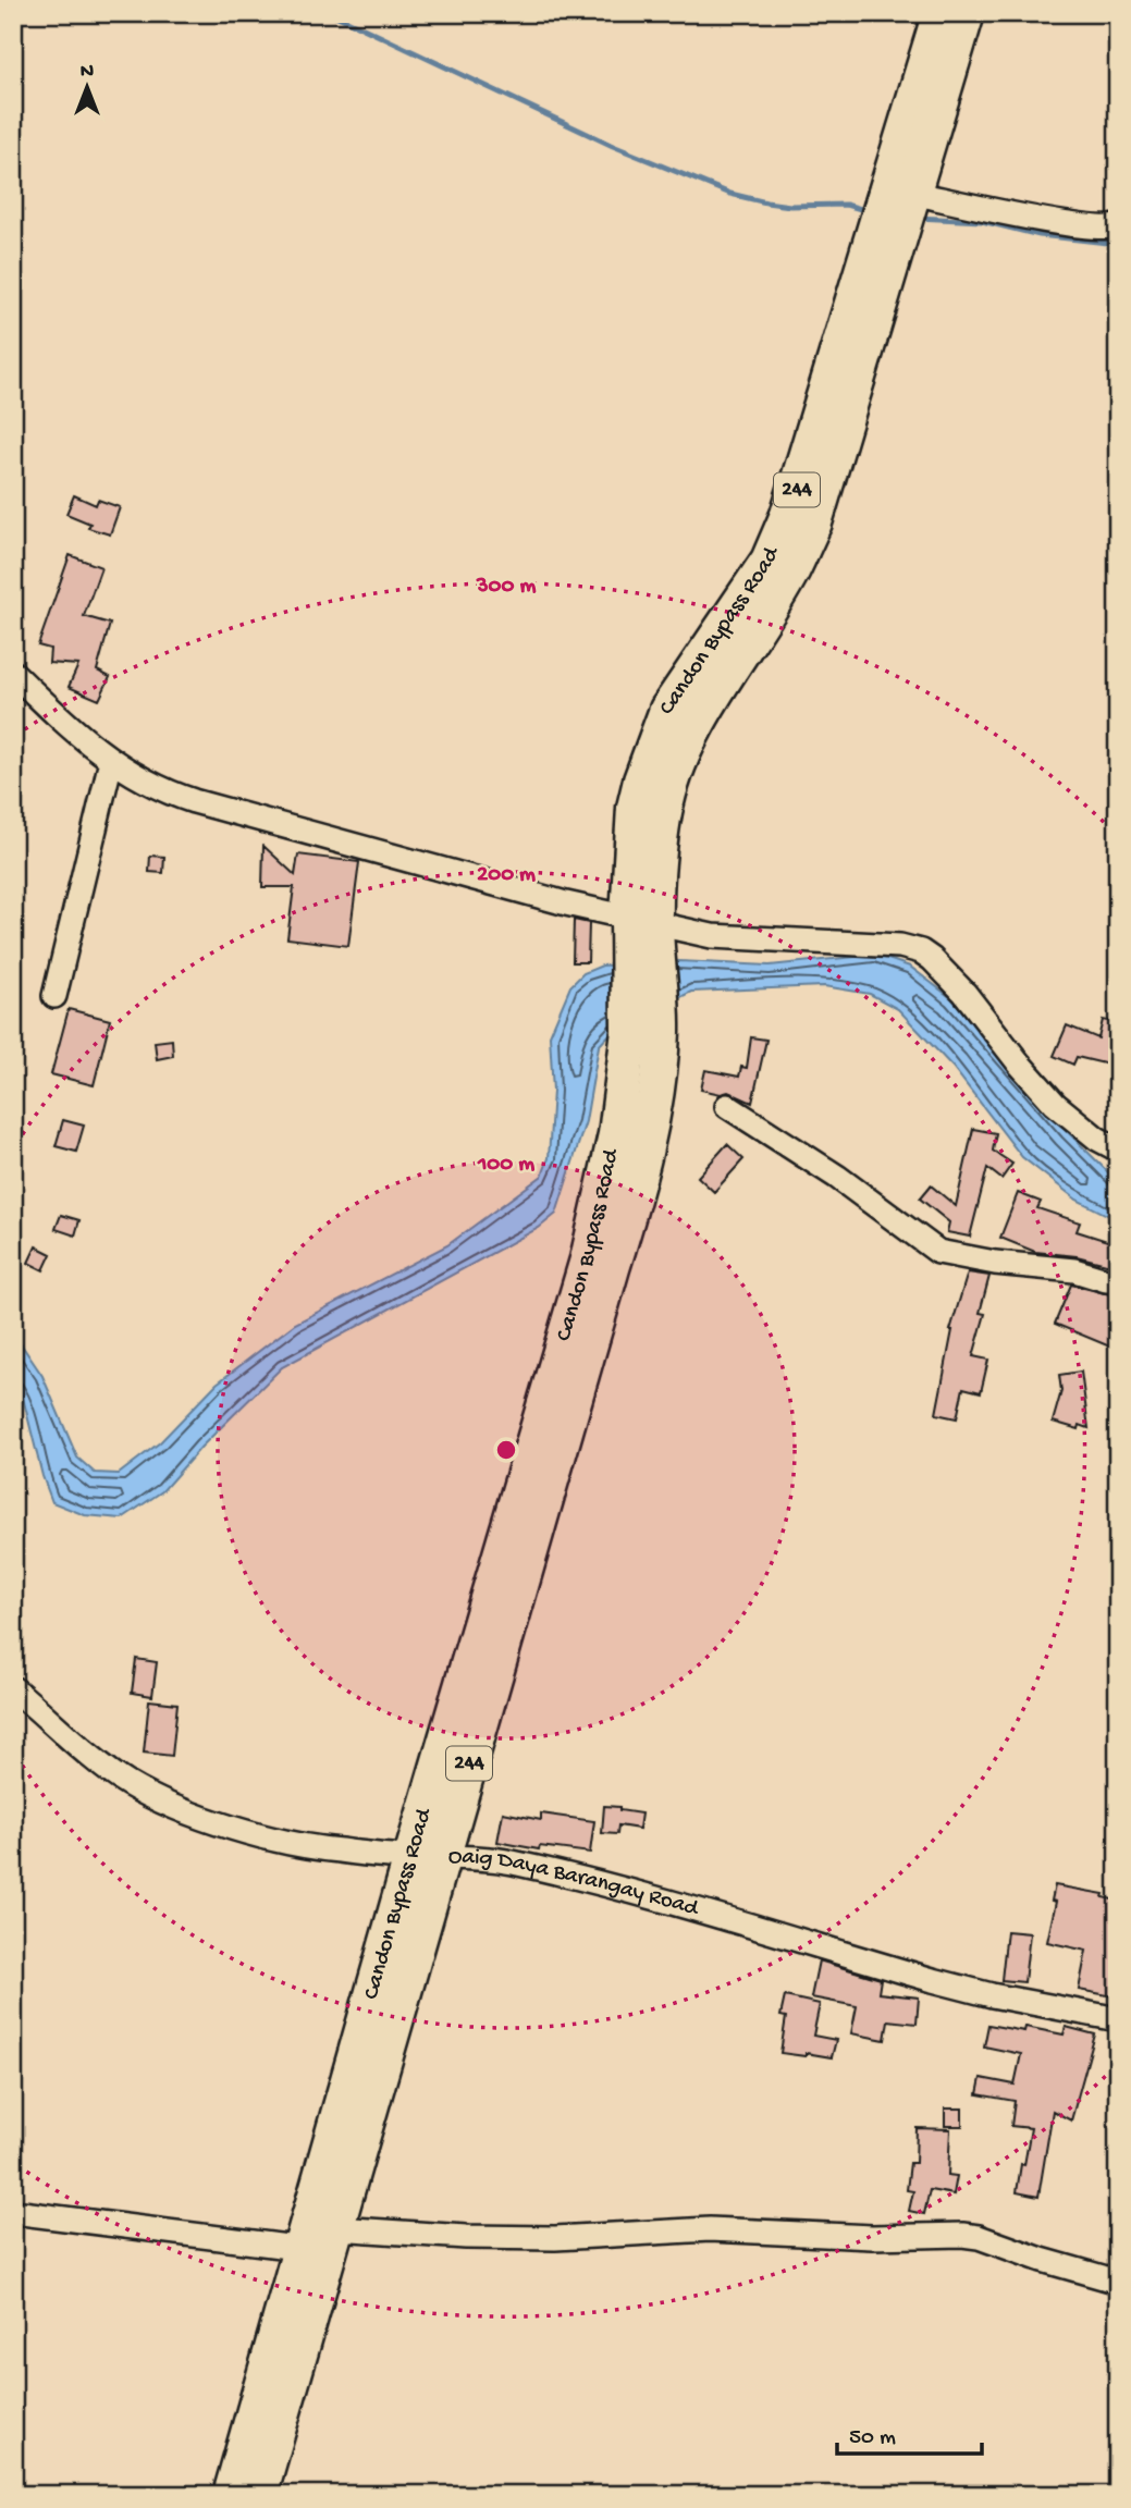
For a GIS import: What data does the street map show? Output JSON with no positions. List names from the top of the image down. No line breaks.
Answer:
{"streets":{"highway":["244","Candon Bypass Road"],"street":["Oaig Daya Barangay Road"]},"crossings":[["Candon Bypass Road","Oaig Daya Barangay Road"]],"scale_bar":"50 m","north":"top","rings":["300 m","200 m","100 m"]}
